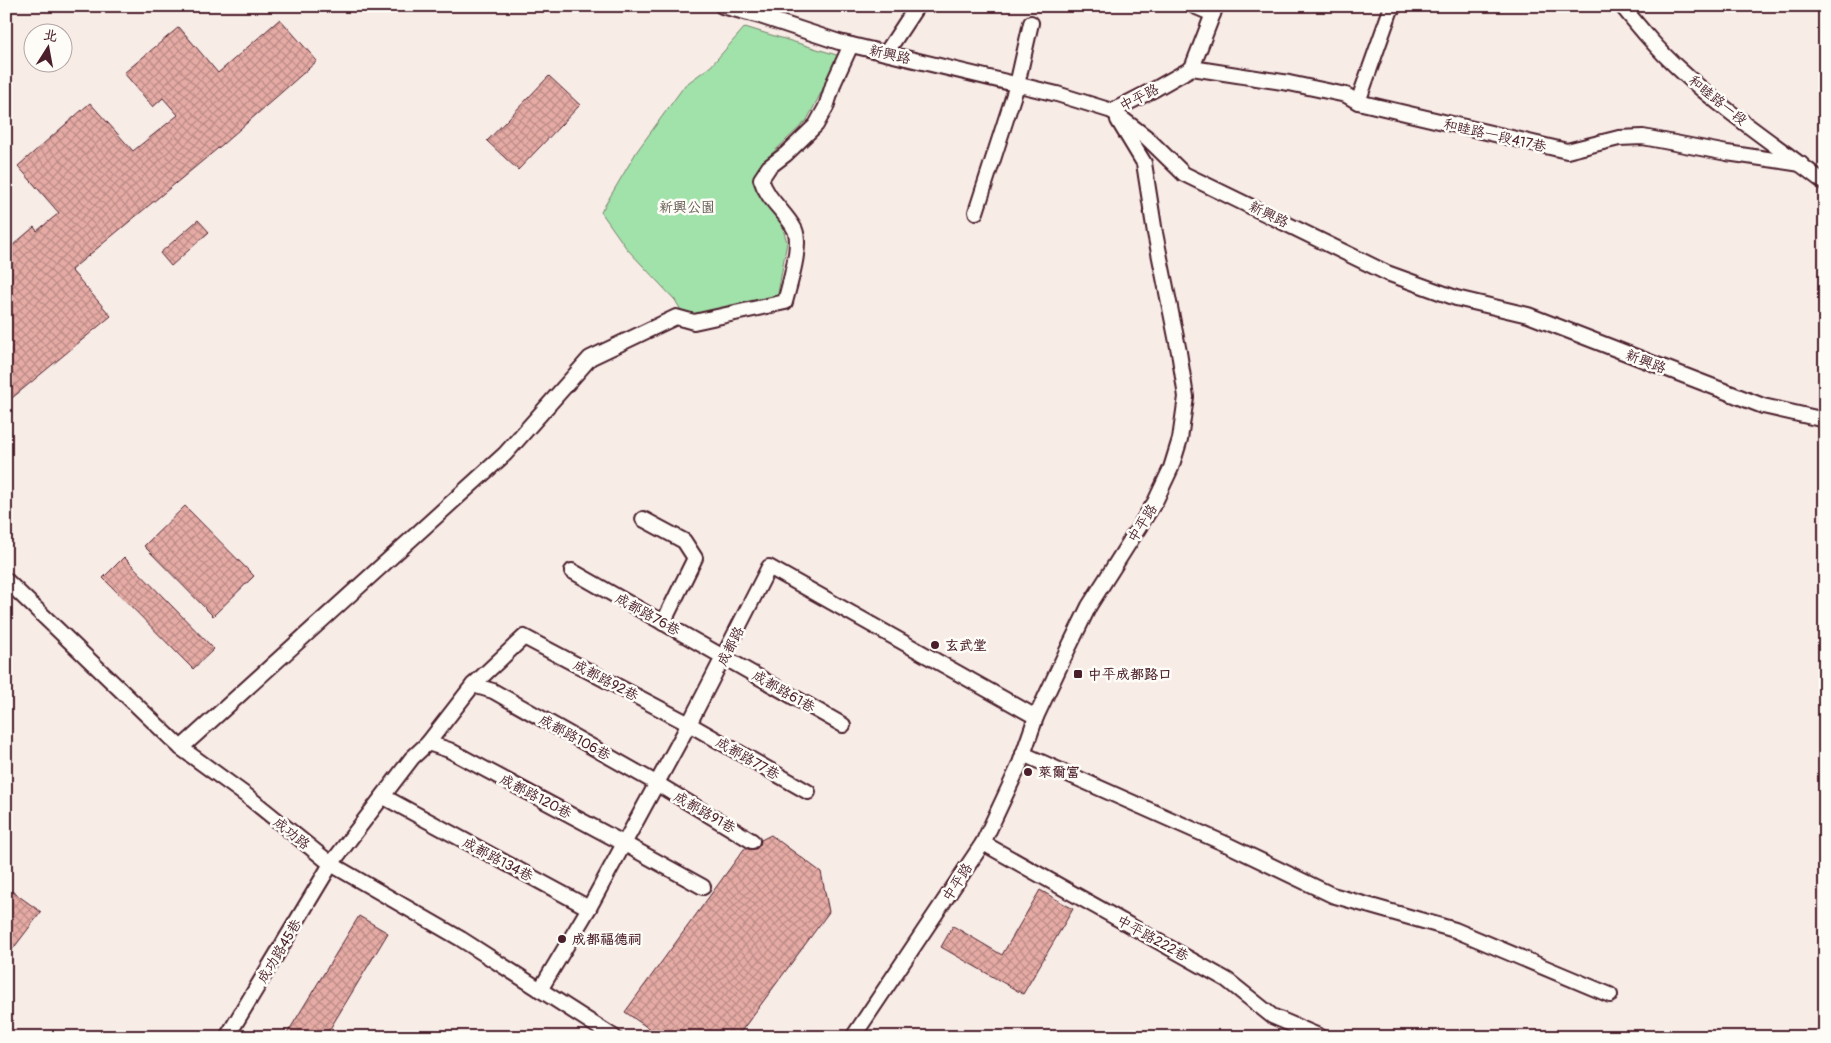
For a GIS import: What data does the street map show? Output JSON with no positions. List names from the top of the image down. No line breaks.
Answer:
{"streets":{"street":["新興路","中平路","和睦路一段","和睦路一段417巷","成都路76巷","成都路","成都路92巷","成都路61巷","成都路106巷","成都路77巷","成都路120巷","成都路91巷","成功路","成都路134巷","中平路222巷","成功路45巷"]},"crossings":[["新興路","中平路"],["中平路","和睦路一段417巷"],["中平路","成都路"],["中平路","中平路222巷"],["和睦路一段","和睦路一段417巷"],["成都路76巷","成都路"],["成都路76巷","成都路61巷"],["成都路","成都路92巷"],["成都路","成都路61巷"],["成都路","成都路106巷"],["成都路","成都路77巷"],["成都路","成都路120巷"],["成都路","成都路91巷"],["成都路","成功路"],["成都路","成都路134巷"],["成都路92巷","成都路77巷"],["成都路92巷","成功路45巷"],["成都路106巷","成都路91巷"],["成都路106巷","成功路45巷"],["成都路120巷","成功路45巷"],["成功路","成功路45巷"],["成都路134巷","成功路45巷"]],"parks":["新興公園"],"places":{"other":["玄武堂","萊爾富","成都福德祠"],"transit":["中平成都路口"]},"north":"top"}
